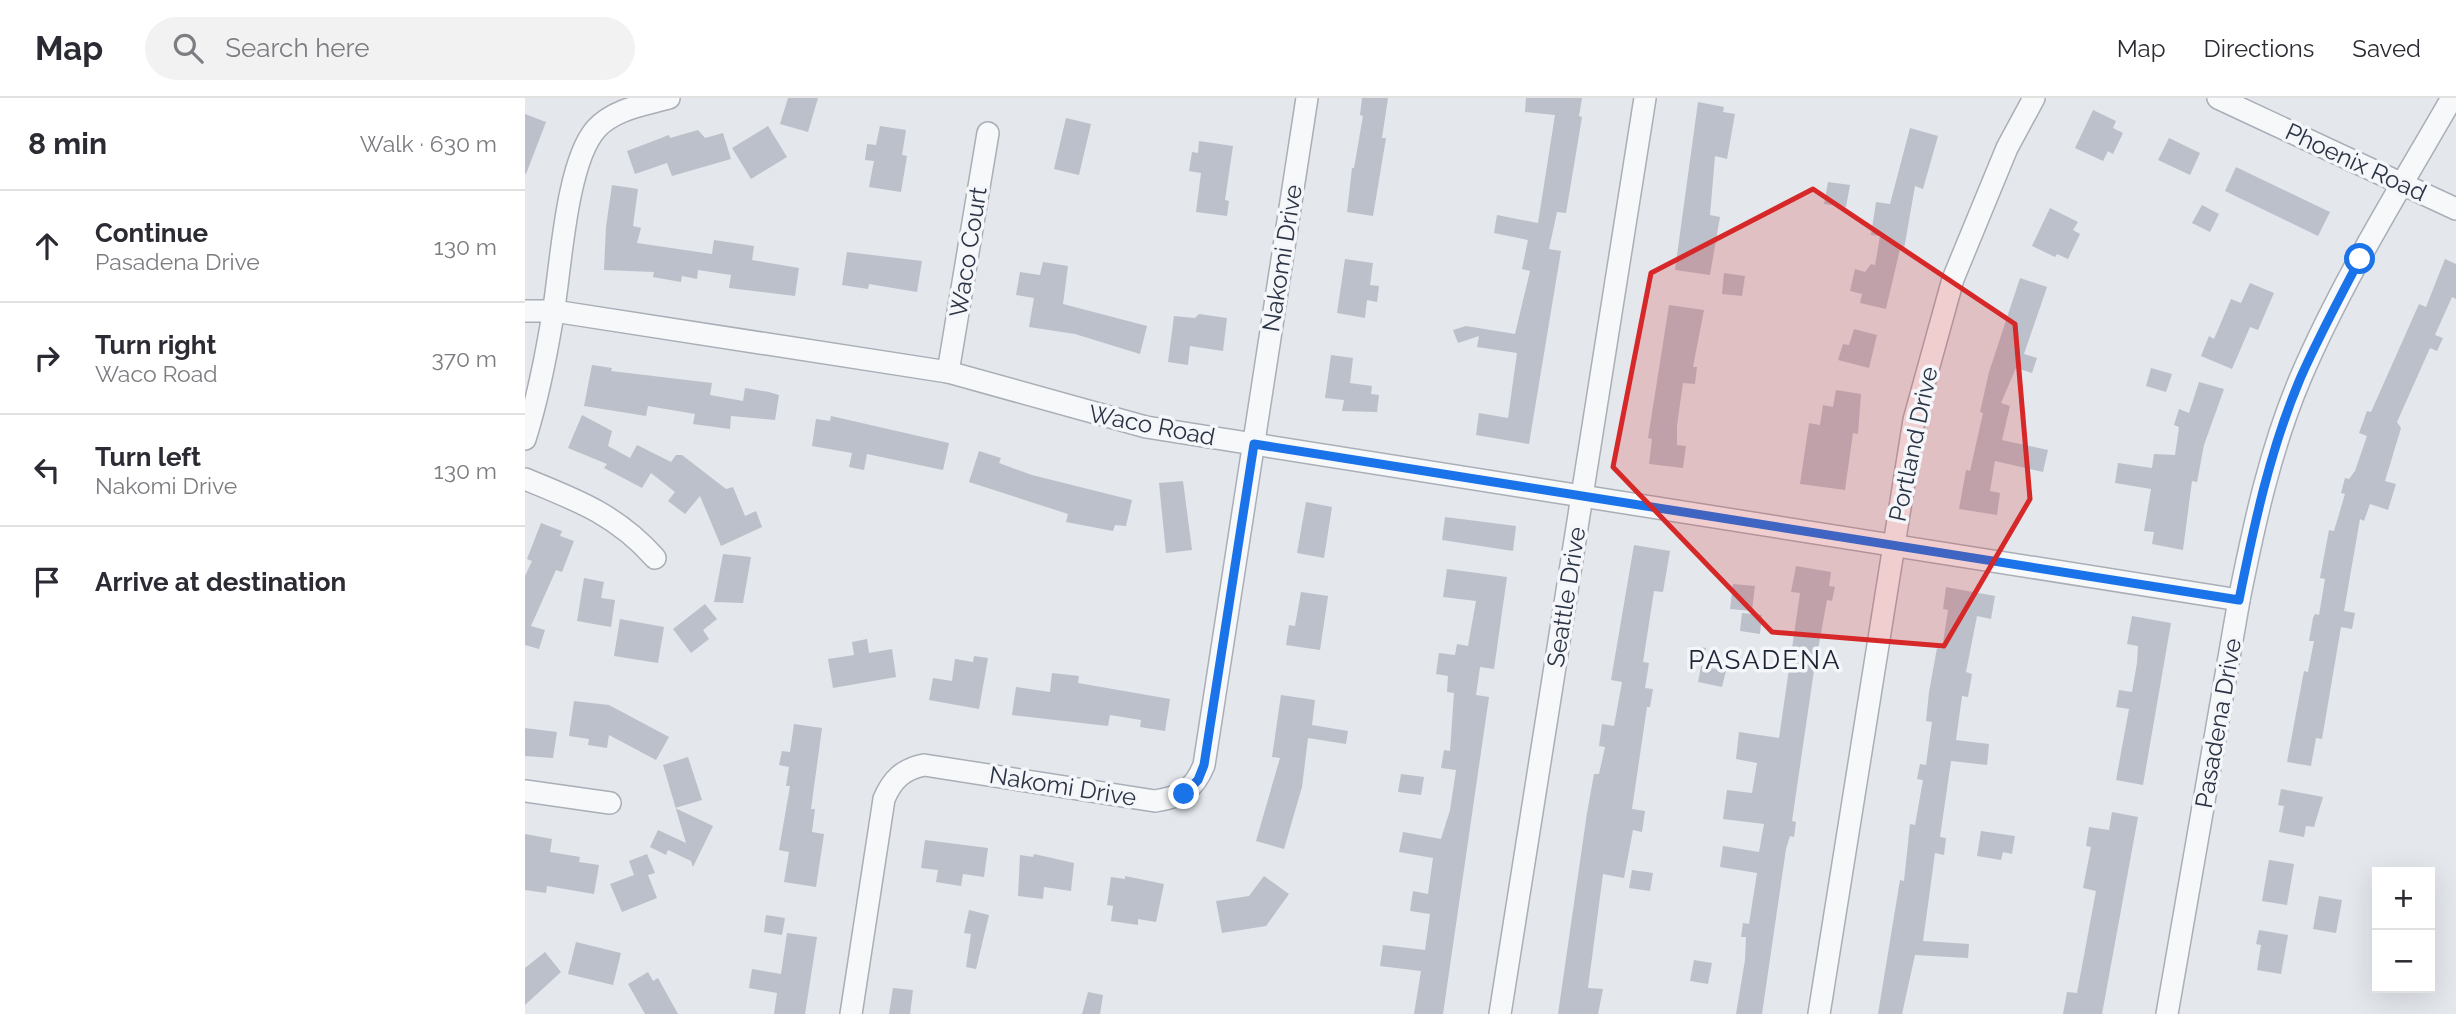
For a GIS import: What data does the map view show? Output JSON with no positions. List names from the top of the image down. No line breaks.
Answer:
{"streets":{"street":["Phoenix Road","Waco Court","Nakomi Drive","Waco Road","Portland Drive","Seattle Drive","Pasadena Drive"]},"crossings":[["Phoenix Road","Pasadena Drive"],["Waco Court","Waco Road"],["Nakomi Drive","Waco Road"],["Waco Road","Portland Drive"],["Waco Road","Seattle Drive"],["Waco Road","Pasadena Drive"]],"districts":["PASADENA"],"page":{"header":"Map","search":"Search here","nav":["Map","Directions","Saved"],"heading":["8 min","Walk · 630 m"],"list":[["Continue","Pasadena Drive","130 m"],["Turn right","Waco Road","370 m"],["Turn left","Nakomi Drive","130 m"],"Arrive at destination"],"map_buttons":["+","−"]}}
